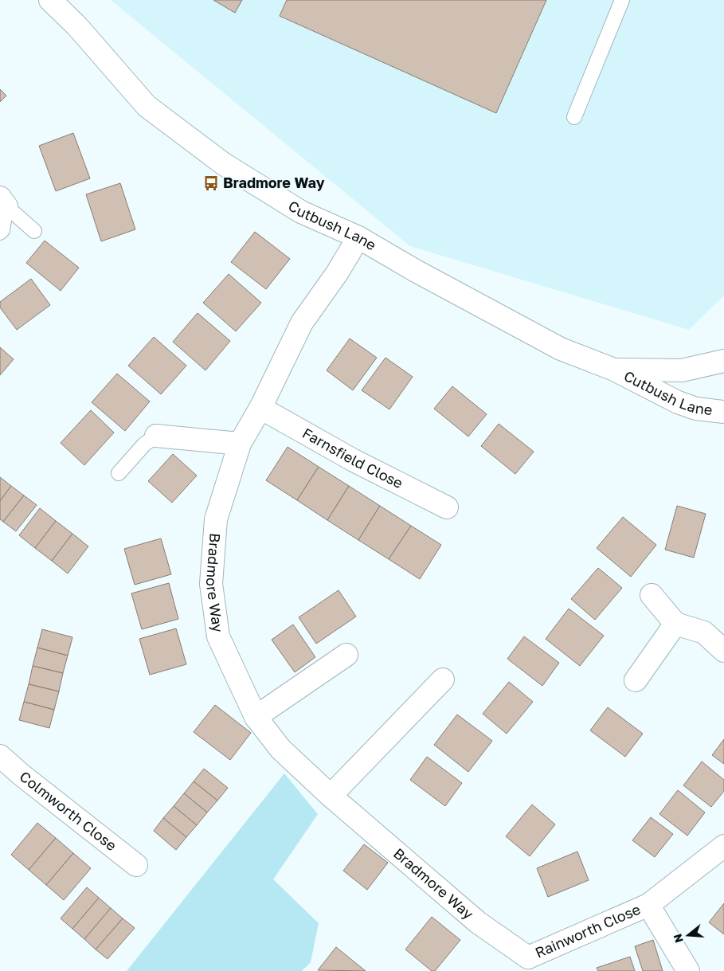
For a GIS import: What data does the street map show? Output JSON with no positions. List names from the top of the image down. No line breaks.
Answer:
{"streets":{"street":["Cutbush Lane","Farnsfield Close","Bradmore Way","Colmworth Close","Rainworth Close"]},"crossings":[["Cutbush Lane","Bradmore Way"],["Farnsfield Close","Bradmore Way"],["Bradmore Way","Rainworth Close"]],"places":{"bus stop":["Bradmore Way"]},"north":"left"}
